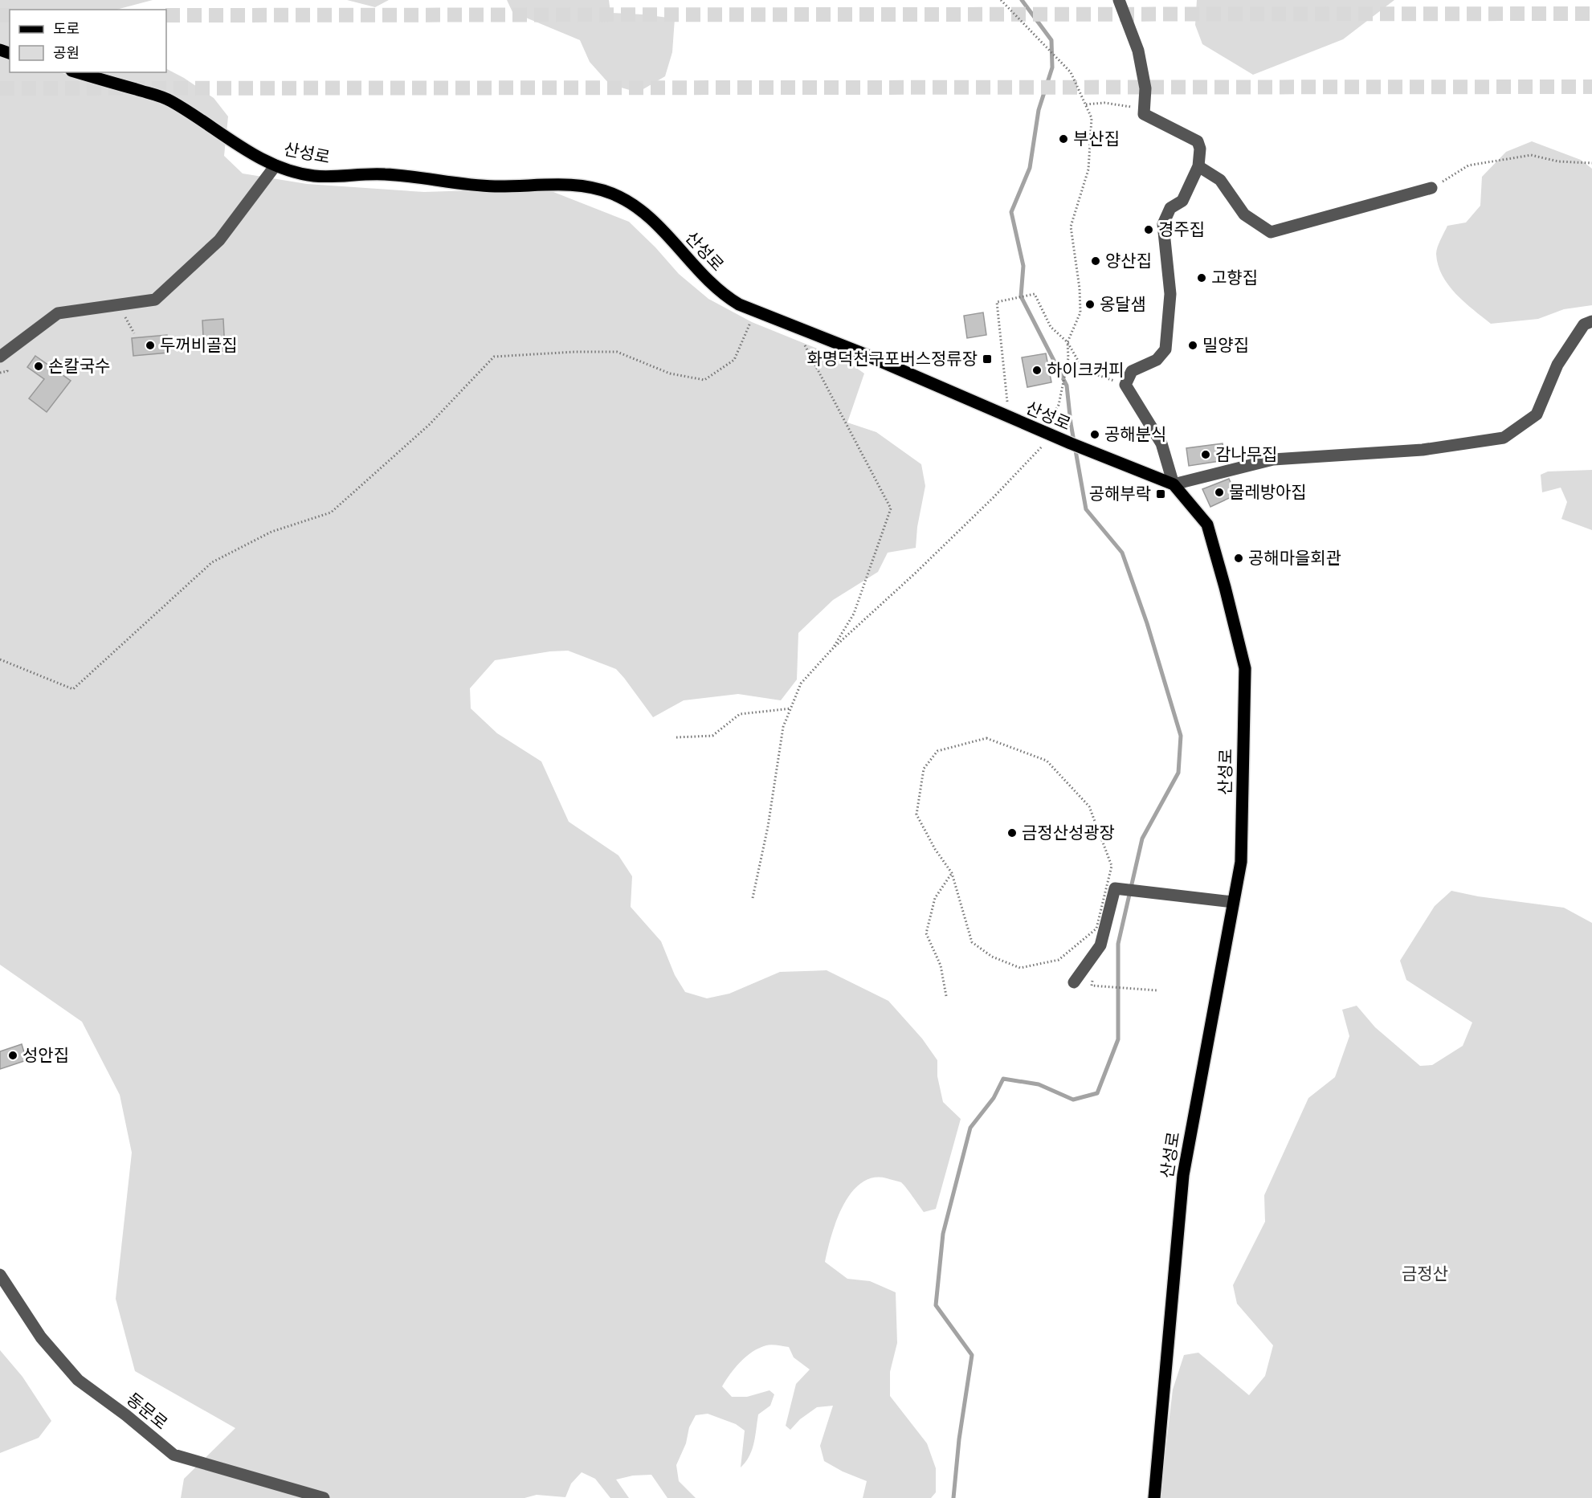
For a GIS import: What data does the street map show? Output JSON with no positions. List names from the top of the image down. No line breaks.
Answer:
{"streets":{"main road":["산성로"],"street":["동문로"]},"parks":["금정산"],"places":{"other":["부산집","경주집","양산집","고향집","옹달샘","두꺼비골집","밀양집","손칼국수","하이크커피","공해분식","감나무집","물레방아집","공해마을회관","금정산성광장","성안집"],"transit":["화명덕천구포버스정류장","공해부락"]},"legend":["도로","공원"]}
